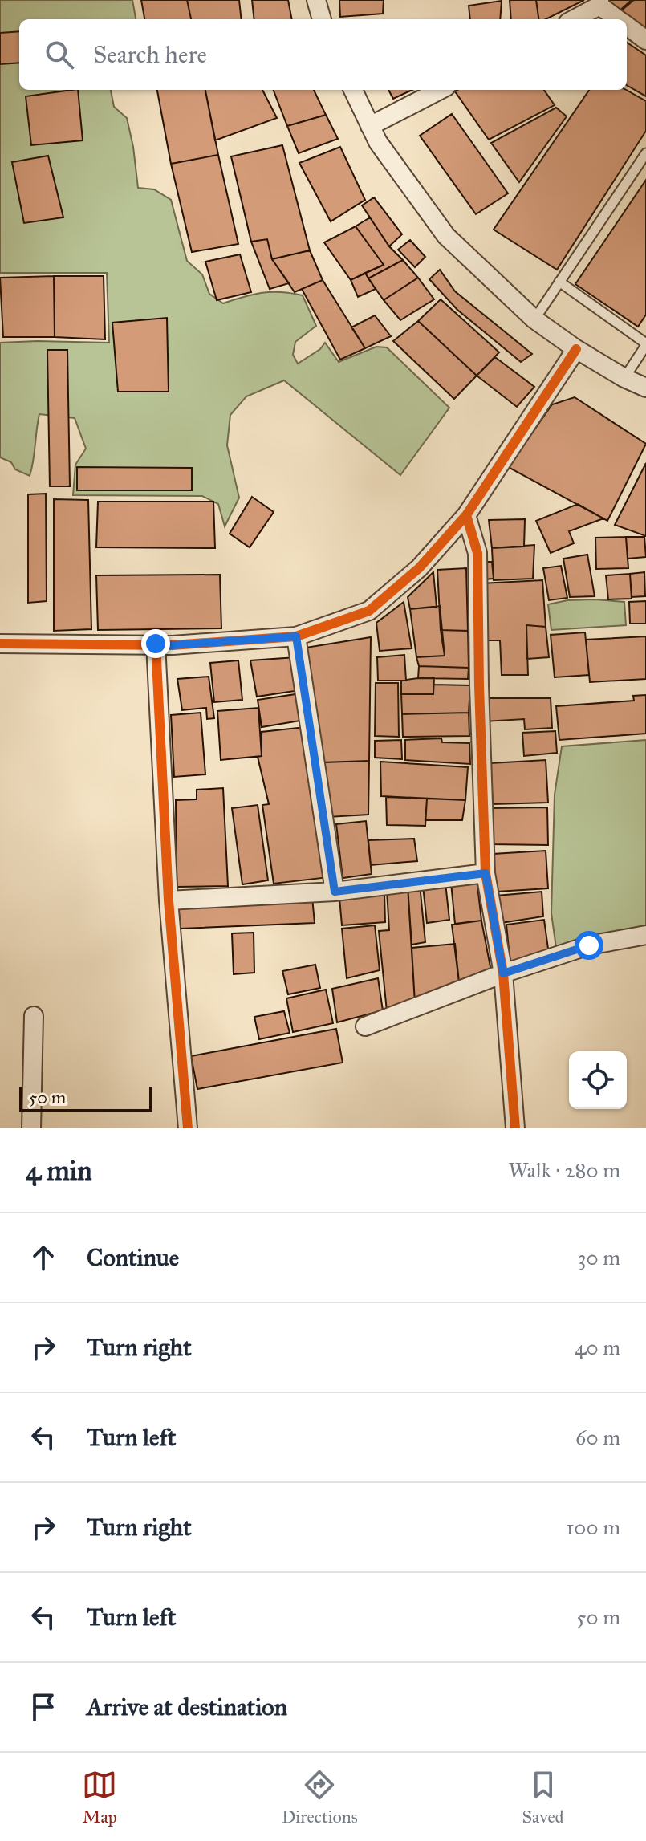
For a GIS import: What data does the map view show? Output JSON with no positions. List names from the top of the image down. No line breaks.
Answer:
{"scale_bar":"50 m","page":{"search":"Search here","scale":"50 m","heading":["4 min","Walk · 280 m"],"list":[["Continue","30 m"],["Turn right","40 m"],["Turn left","60 m"],["Turn right","100 m"],["Turn left","50 m"],"Arrive at destination"],"nav":["Map","Directions","Saved"]}}
